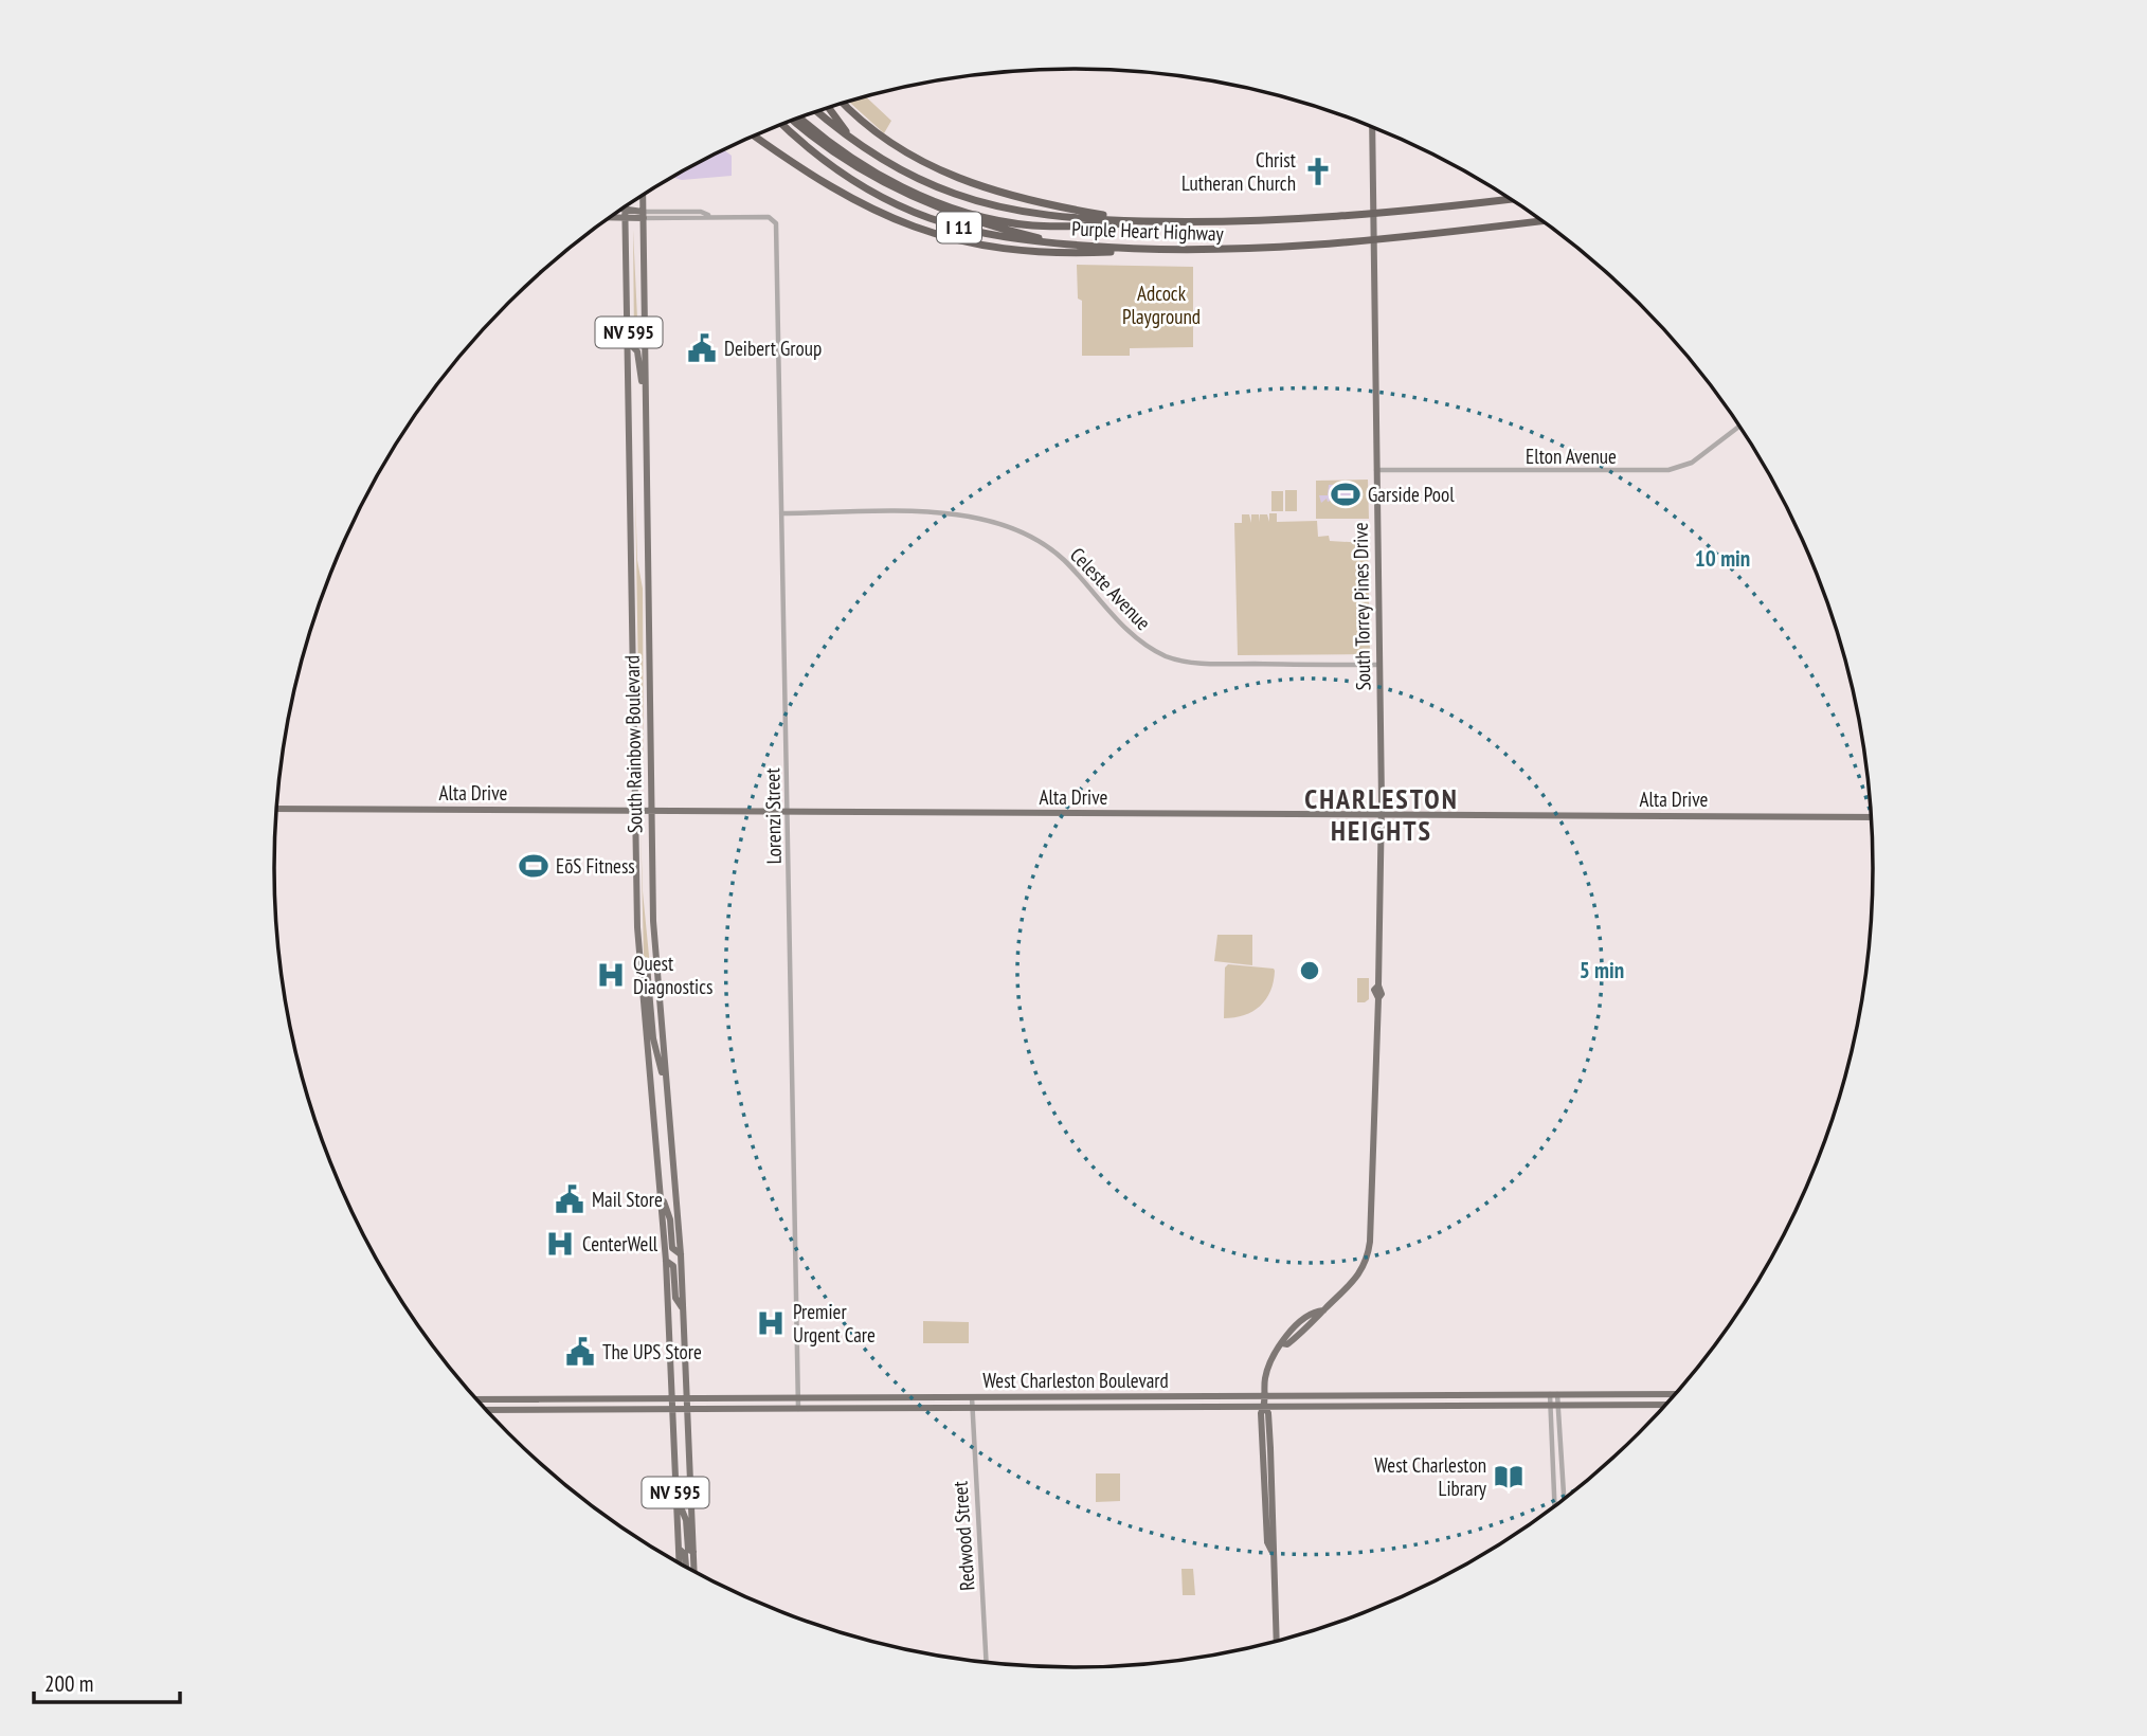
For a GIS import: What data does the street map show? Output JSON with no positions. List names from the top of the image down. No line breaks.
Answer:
{"streets":{"highway":["I 11","Purple Heart Highway"],"main road":["NV 595","South Torrey Pines Drive","South Rainbow Boulevard","Alta Drive","West Charleston Boulevard"],"street":["Elton Avenue","Celeste Avenue","Lorenzi Street","Redwood Street"]},"crossings":[["NV 595","South Rainbow Boulevard"],["NV 595","Lorenzi Street"],["Elton Avenue","South Torrey Pines Drive"],["Celeste Avenue","South Torrey Pines Drive"],["Celeste Avenue","Lorenzi Street"],["South Torrey Pines Drive","Alta Drive"],["South Torrey Pines Drive","West Charleston Boulevard"],["South Rainbow Boulevard","Alta Drive"],["South Rainbow Boulevard","Lorenzi Street"],["South Rainbow Boulevard","West Charleston Boulevard"],["Alta Drive","Lorenzi Street"],["Lorenzi Street","West Charleston Boulevard"],["West Charleston Boulevard","Redwood Street"]],"districts":["CHARLESTON HEIGHTS"],"parks":["Adcock Playground"],"places":{"church":["Christ Lutheran Church"],"public building":["Deibert Group","Mail Store","The UPS Store"],"sports":["Garside Pool","EōS Fitness"],"hospital":["Quest Diagnostics","CenterWell","Premier Urgent Care"],"library":["West Charleston Library"]},"scale_bar":"200 m","rings":["10 min","5 min"]}
